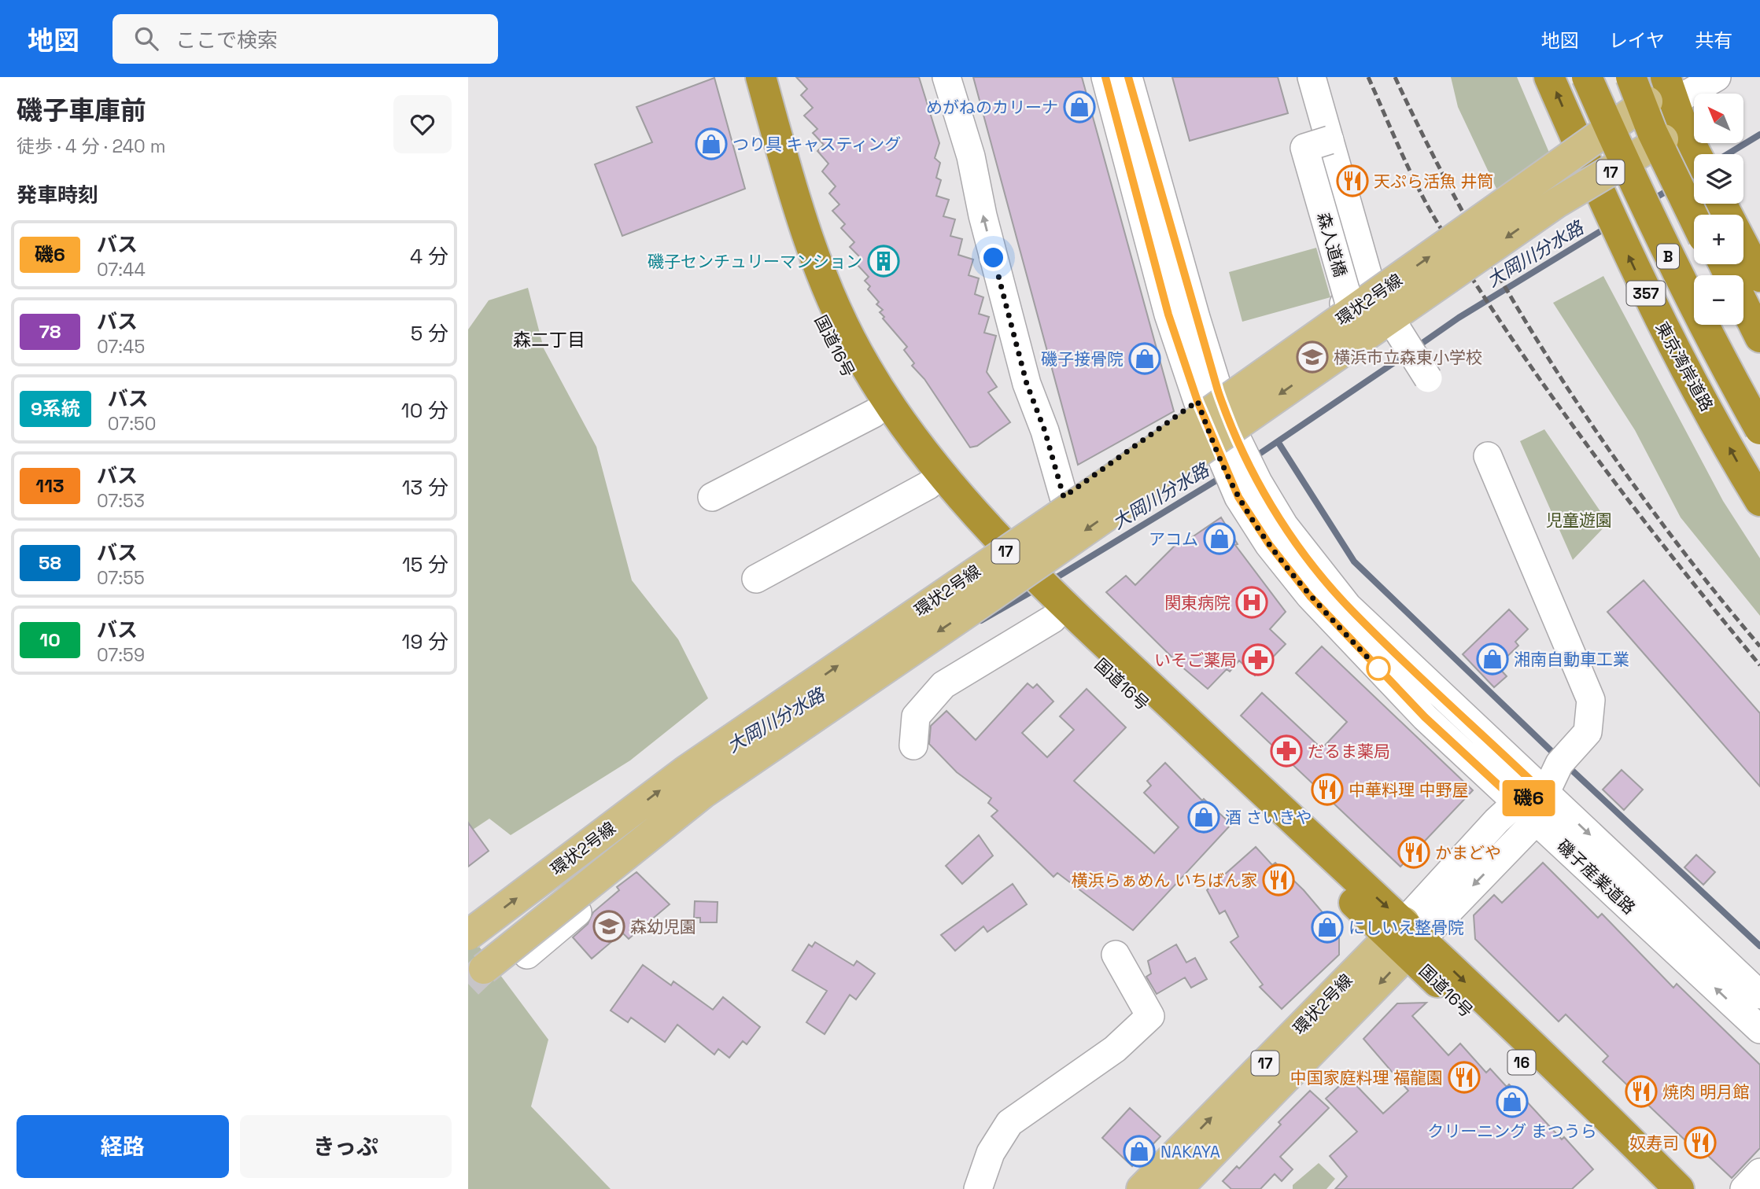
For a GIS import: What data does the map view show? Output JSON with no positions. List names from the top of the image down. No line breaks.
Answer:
{"streets":{"highway":["B","357","国道16号","東京湾岸道路","16"],"main road":["17","環状2号線"],"street":["森人道橋","磯子産業道路"]},"crossings":[["357","環状2号線"],["環状2号線","国道16号"]],"districts":["森二丁目"],"water":["大岡川分水路"],"parks":["児童遊園"],"places":{"shop":["めがねのカリーナ","つり具 キャスティング","磯子接骨院","アコム","湘南自動車工業","酒 さいきや","にしいえ整骨院","クリーニング まつうら","NAKAYA"],"restaurant":["天ぷら活魚 井筒","中華料理 中野屋","かまどや","横浜らぁめん いちばん家","中国家庭料理 福龍園","焼肉 明月館","奴寿司"],"building":["磯子センチュリーマンション"],"school or university":["横浜市立森東小学校","森幼児園"],"hospital":["関東病院"],"pharmacy":["いそご薬局","だるま薬局"]},"lines":["bus line 磯6"],"north":"top left","page":{"header":"地図","search":"ここで検索","nav":["地図","レイヤ","共有"],"heading":[["磯子車庫前","徒歩 · 4 分 · 240 m"],"発車時刻"],"on_map":"磯6","map_buttons":["+","−"],"list":[{"mark":"磯6","name":"バス","note":"07:44","value":"4 分"},{"mark":"78","name":"バス","note":"07:45","value":"5 分"},{"mark":"9系統","name":"バス","note":"07:50","value":"10 分"},{"mark":"113","name":"バス","note":"07:53","value":"13 分"},{"mark":"58","name":"バス","note":"07:55","value":"15 分"},{"mark":"10","name":"バス","note":"07:59","value":"19 分"}],"buttons":["経路","きっぷ"]}}
